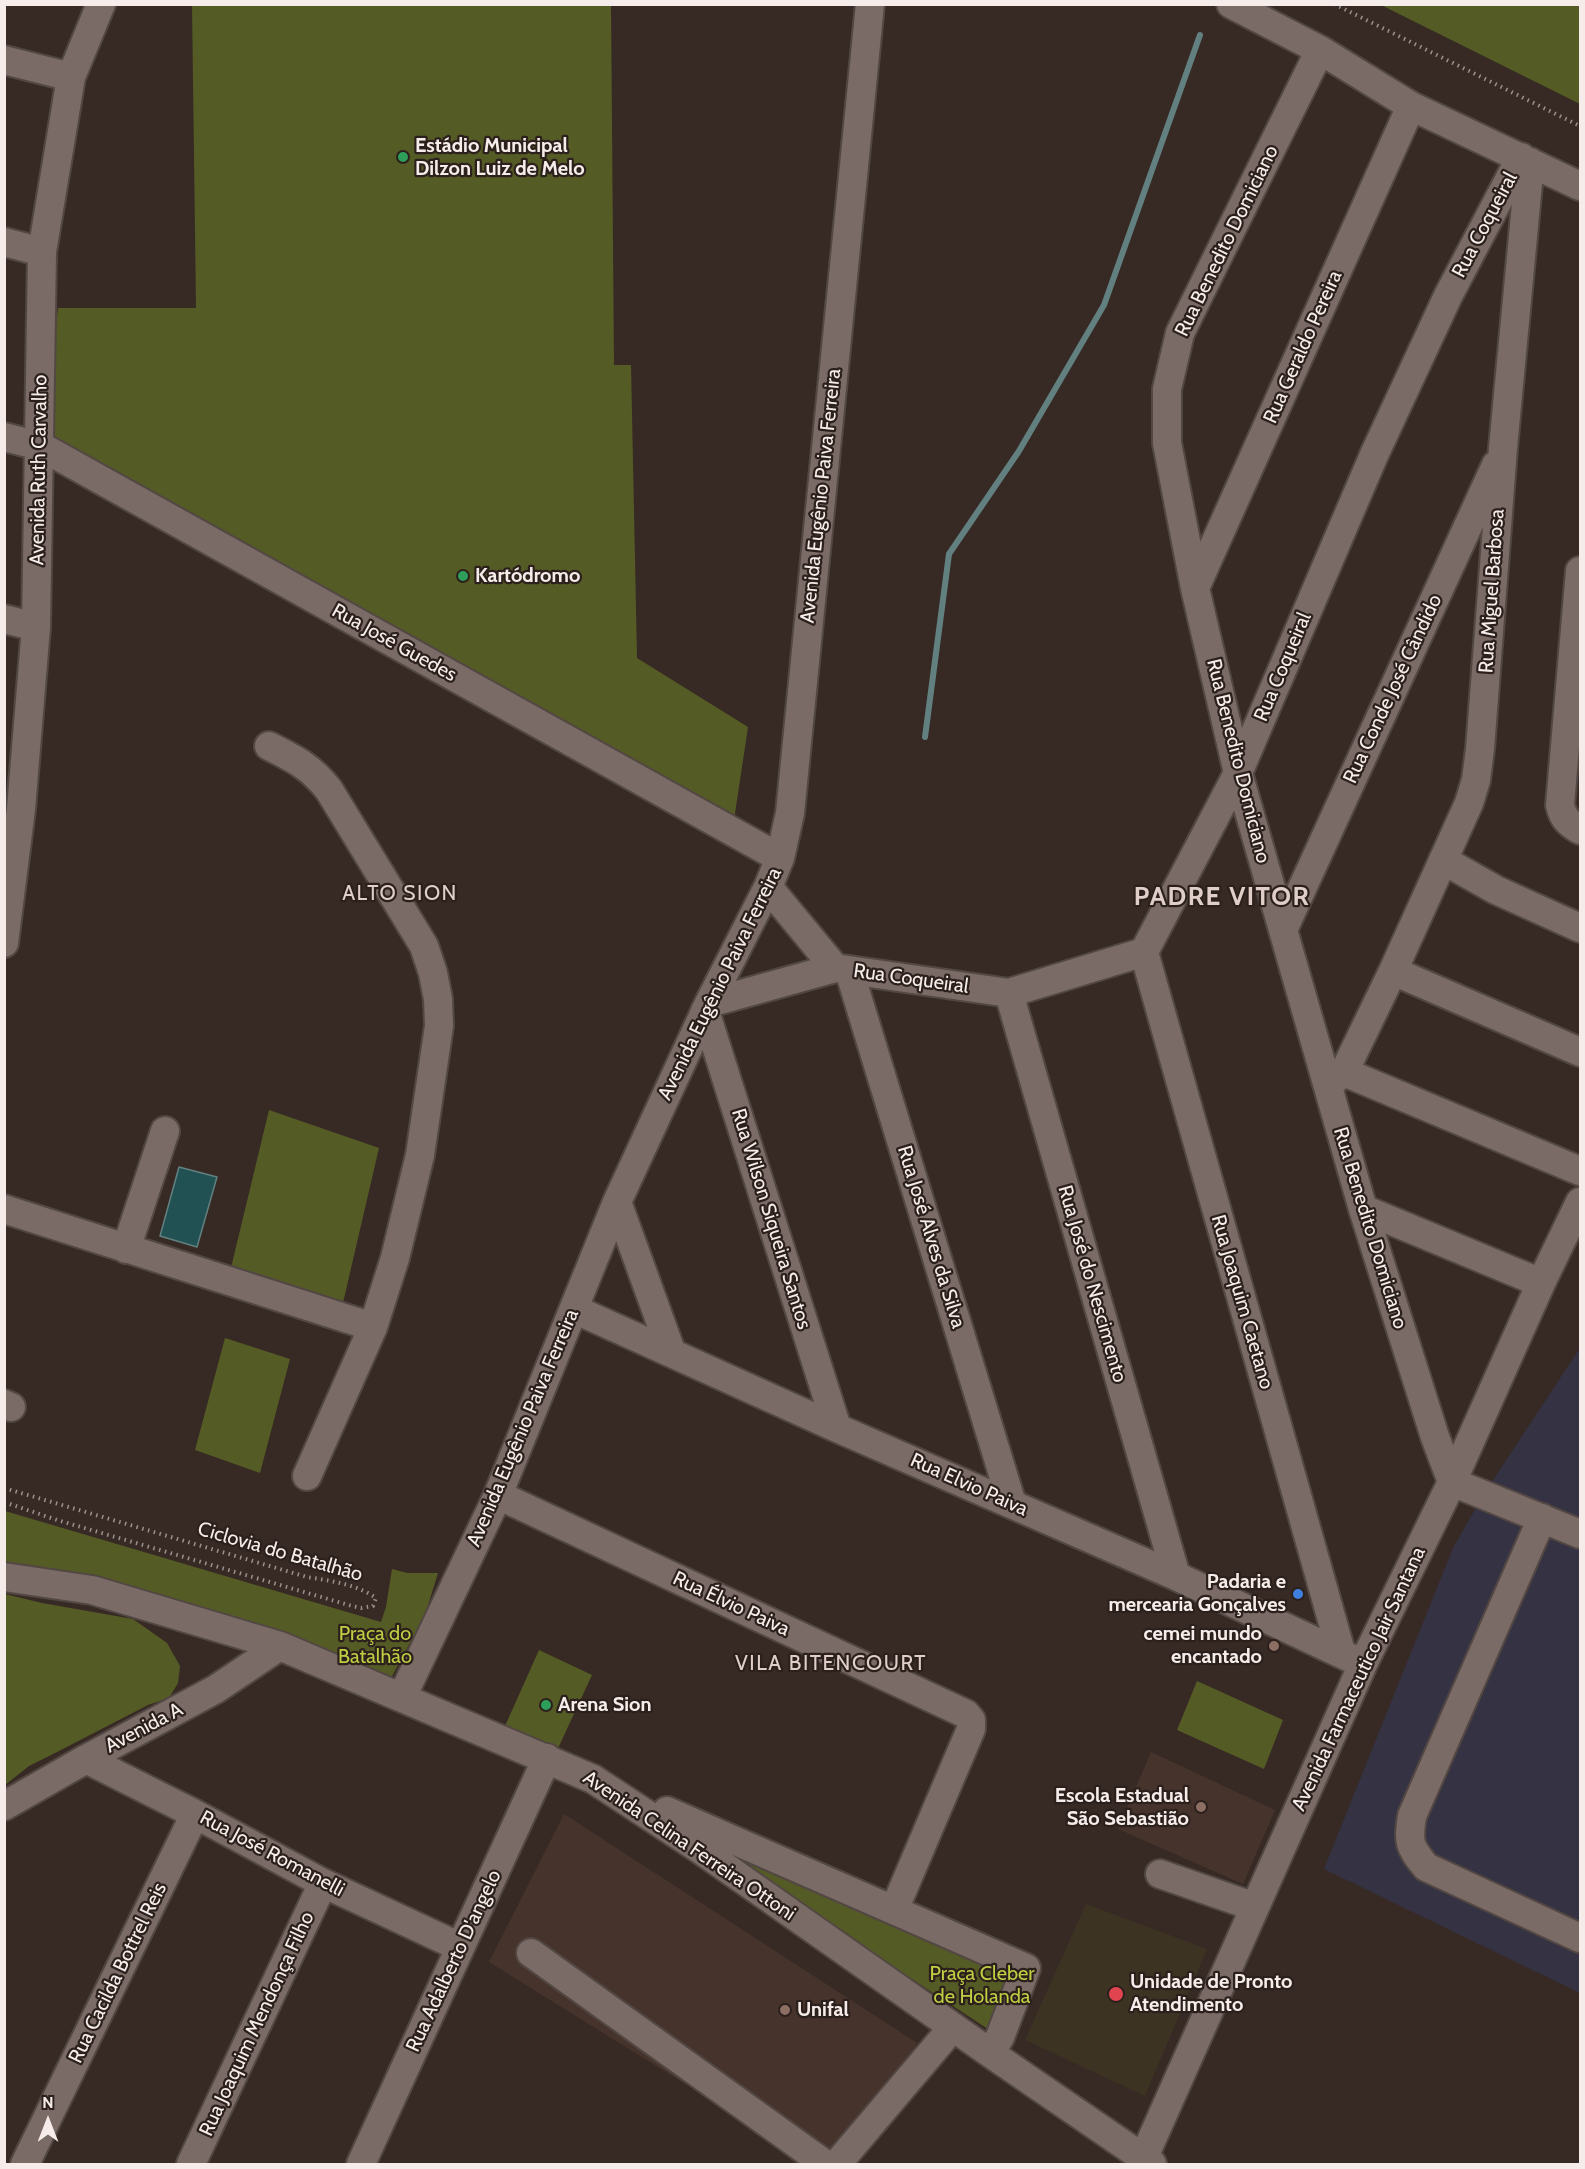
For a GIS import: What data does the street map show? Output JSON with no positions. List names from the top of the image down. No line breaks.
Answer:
{"streets":{"street":["Rua Coqueiral","Rua Benedito Domiciano","Rua Geraldo Pereira","Avenida Ruth Carvalho","Avenida Eugênio Paiva Ferreira","Rua Miguel Barbosa","Rua José Guedes","Rua Conde José Cândido","Rua Wilson Siqueira Santos","Rua José Alves da Silva","Rua José do Nescimento","Rua Joaquim Caetano","Rua Elvio Paiva","Rua Élvio Paiva","Avenida Farmaceutico Jair Santana","Avenida A","Avenida Celina Ferreira Ottoni","Rua José Romanelli","Rua Adalberto D'angelo","Rua Cacilda Bottrel Reis","Rua Joaquim Mendonça Filho"],"path":["Ciclovia do Batalhão"]},"crossings":[["Rua Coqueiral","Rua Benedito Domiciano"],["Rua Coqueiral","Avenida Eugênio Paiva Ferreira"],["Rua Coqueiral","Rua Miguel Barbosa"],["Rua Coqueiral","Rua Wilson Siqueira Santos"],["Rua Coqueiral","Rua José Alves da Silva"],["Rua Coqueiral","Rua José do Nescimento"],["Rua Coqueiral","Rua Joaquim Caetano"],["Rua Benedito Domiciano","Rua Geraldo Pereira"],["Rua Benedito Domiciano","Rua Miguel Barbosa"],["Rua Benedito Domiciano","Rua Conde José Cândido"],["Rua Benedito Domiciano","Avenida Farmaceutico Jair Santana"],["Avenida Ruth Carvalho","Rua José Guedes"],["Avenida Eugênio Paiva Ferreira","Rua José Guedes"],["Avenida Eugênio Paiva Ferreira","Rua Wilson Siqueira Santos"],["Avenida Eugênio Paiva Ferreira","Rua Elvio Paiva"],["Avenida Eugênio Paiva Ferreira","Rua Élvio Paiva"],["Avenida Eugênio Paiva Ferreira","Avenida Celina Ferreira Ottoni"],["Rua Miguel Barbosa","Rua Conde José Cândido"],["Rua Wilson Siqueira Santos","Rua Elvio Paiva"],["Rua José Alves da Silva","Rua Elvio Paiva"],["Rua José do Nescimento","Rua Elvio Paiva"],["Rua Joaquim Caetano","Rua Elvio Paiva"],["Rua Joaquim Caetano","Avenida Farmaceutico Jair Santana"],["Rua Elvio Paiva","Avenida Farmaceutico Jair Santana"],["Avenida Farmaceutico Jair Santana","Avenida Celina Ferreira Ottoni"],["Avenida A","Avenida Celina Ferreira Ottoni"],["Avenida A","Rua José Romanelli"],["Avenida Celina Ferreira Ottoni","Rua Adalberto D'angelo"],["Rua José Romanelli","Rua Adalberto D'angelo"],["Rua José Romanelli","Rua Cacilda Bottrel Reis"],["Rua José Romanelli","Rua Joaquim Mendonça Filho"]],"districts":["ALTO SION","PADRE VITOR","VILA BITENCOURT"],"parks":["Praça do Batalhão","Praça Cleber de Holanda"],"places":["Estádio Municipal Dilzon Luiz de Melo","Kartódromo","Padaria e mercearia Gonçalves","cemei mundo encantado","Arena Sion","Escola Estadual São Sebastião","Unidade de Pronto Atendimento","Unifal"],"north":"top"}
